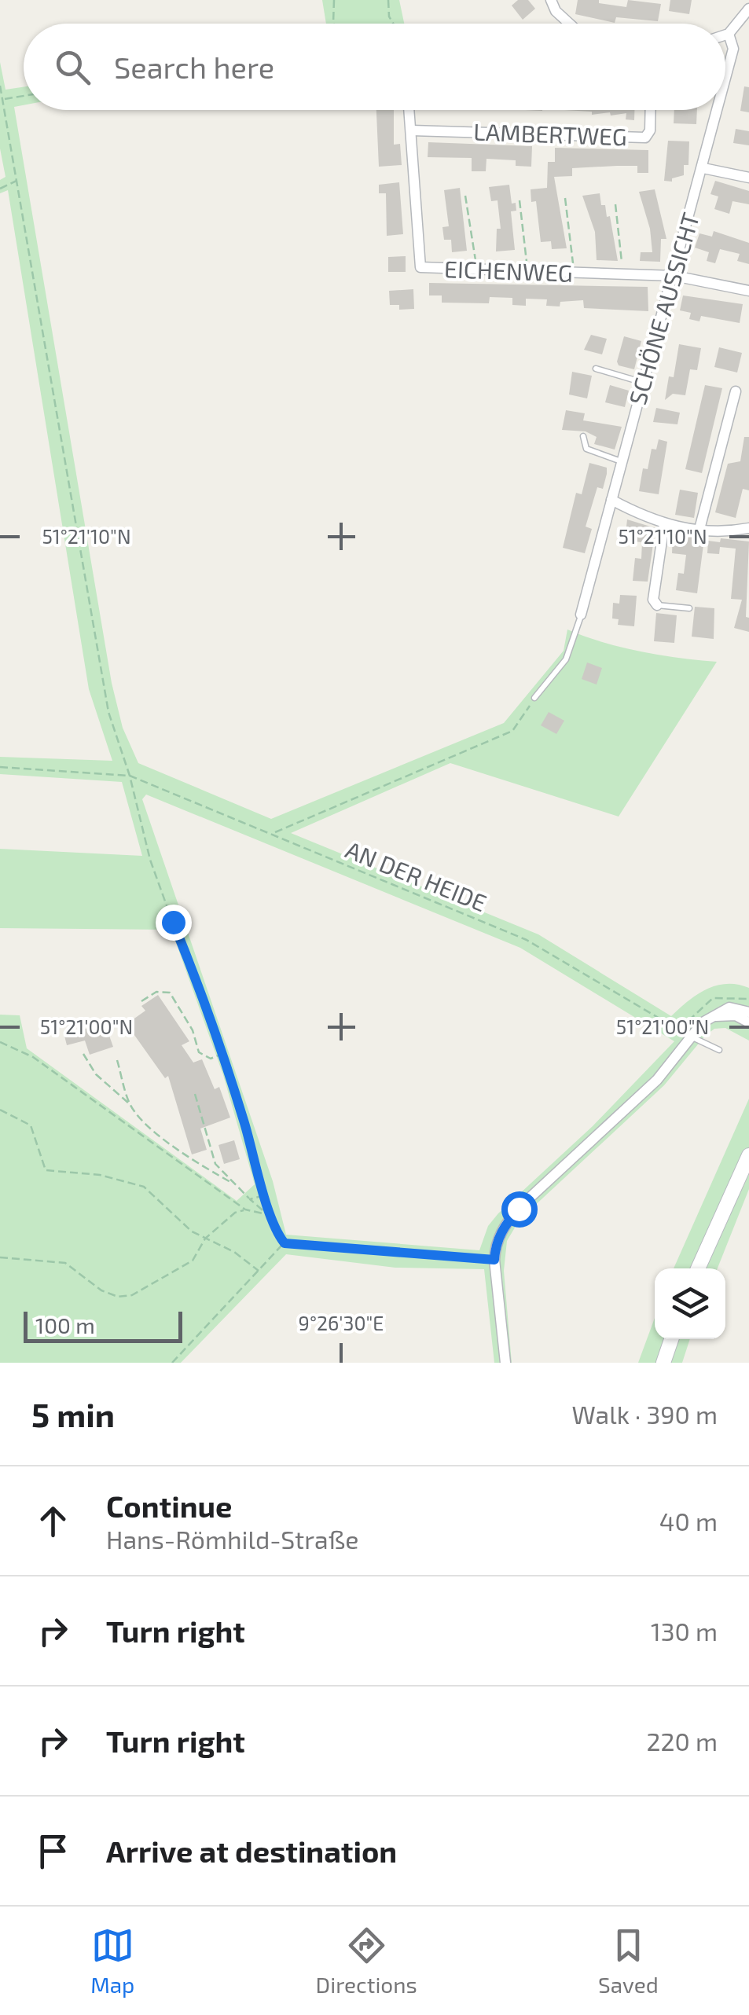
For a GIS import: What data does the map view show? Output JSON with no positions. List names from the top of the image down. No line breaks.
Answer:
{"streets":{"street":["LAMBERTWEG","EICHENWEG","SCHÖNE AUSSICHT"],"path":["AN DER HEIDE"]},"crossings":[["LAMBERTWEG","EICHENWEG"],["EICHENWEG","SCHÖNE AUSSICHT"]],"scale_bar":"100 m","page":{"search":"Search here","scale":"100 m","heading":["5 min","Walk · 390 m"],"list":[["Continue","Hans-Römhild-Straße","40 m"],["Turn right","130 m"],["Turn right","220 m"],"Arrive at destination"],"nav":["Map","Directions","Saved"]},"coordinates":["51°21'10\"N","51°21'00\"N","9°26'30\"E"]}
